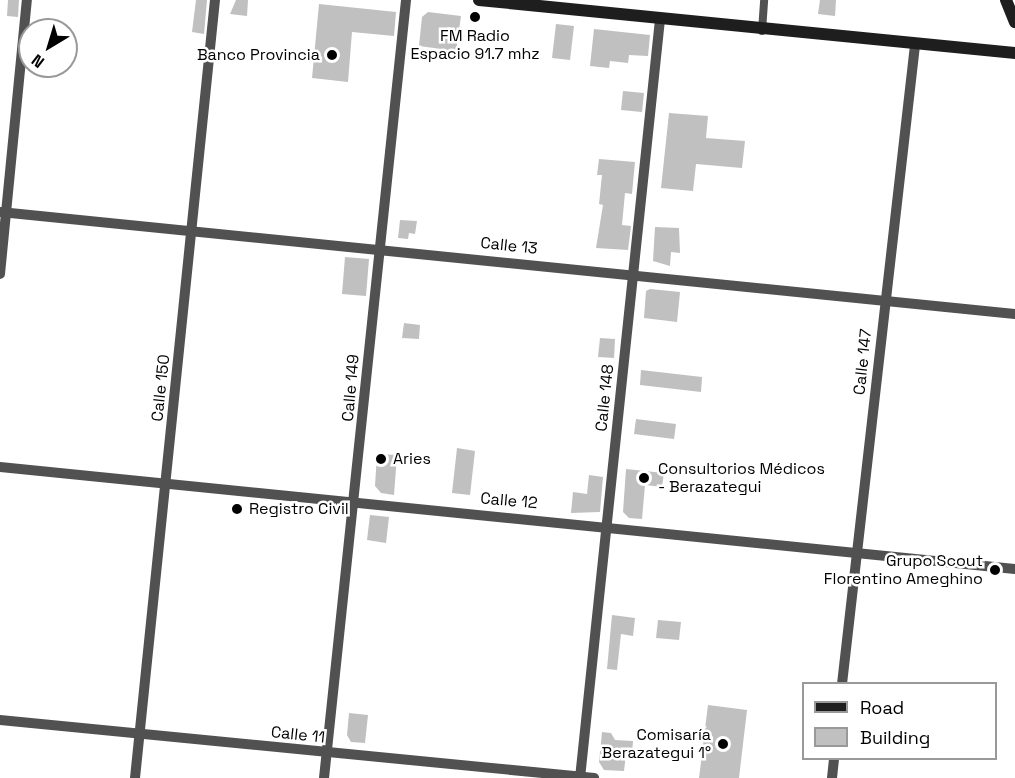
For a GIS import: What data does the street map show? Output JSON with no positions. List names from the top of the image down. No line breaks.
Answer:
{"streets":{"street":["Calle 13","Calle 147","Calle 150","Calle 149","Calle 148","Calle 12","Calle 11"]},"crossings":[["Calle 13","Calle 147"],["Calle 13","Calle 150"],["Calle 13","Calle 149"],["Calle 13","Calle 148"],["Calle 147","Calle 12"],["Calle 150","Calle 12"],["Calle 150","Calle 11"],["Calle 149","Calle 12"],["Calle 149","Calle 11"],["Calle 148","Calle 12"],["Calle 148","Calle 11"]],"places":["FM Radio Espacio 91.7 mhz","Banco Provincia","Aries","Consultorios Médicos - Berazategui","Registro Civil","Grupo Scout Florentino Ameghino","Comisaría Berazategui 1°"],"legend":["Road","Building"],"north":"bottom left"}
